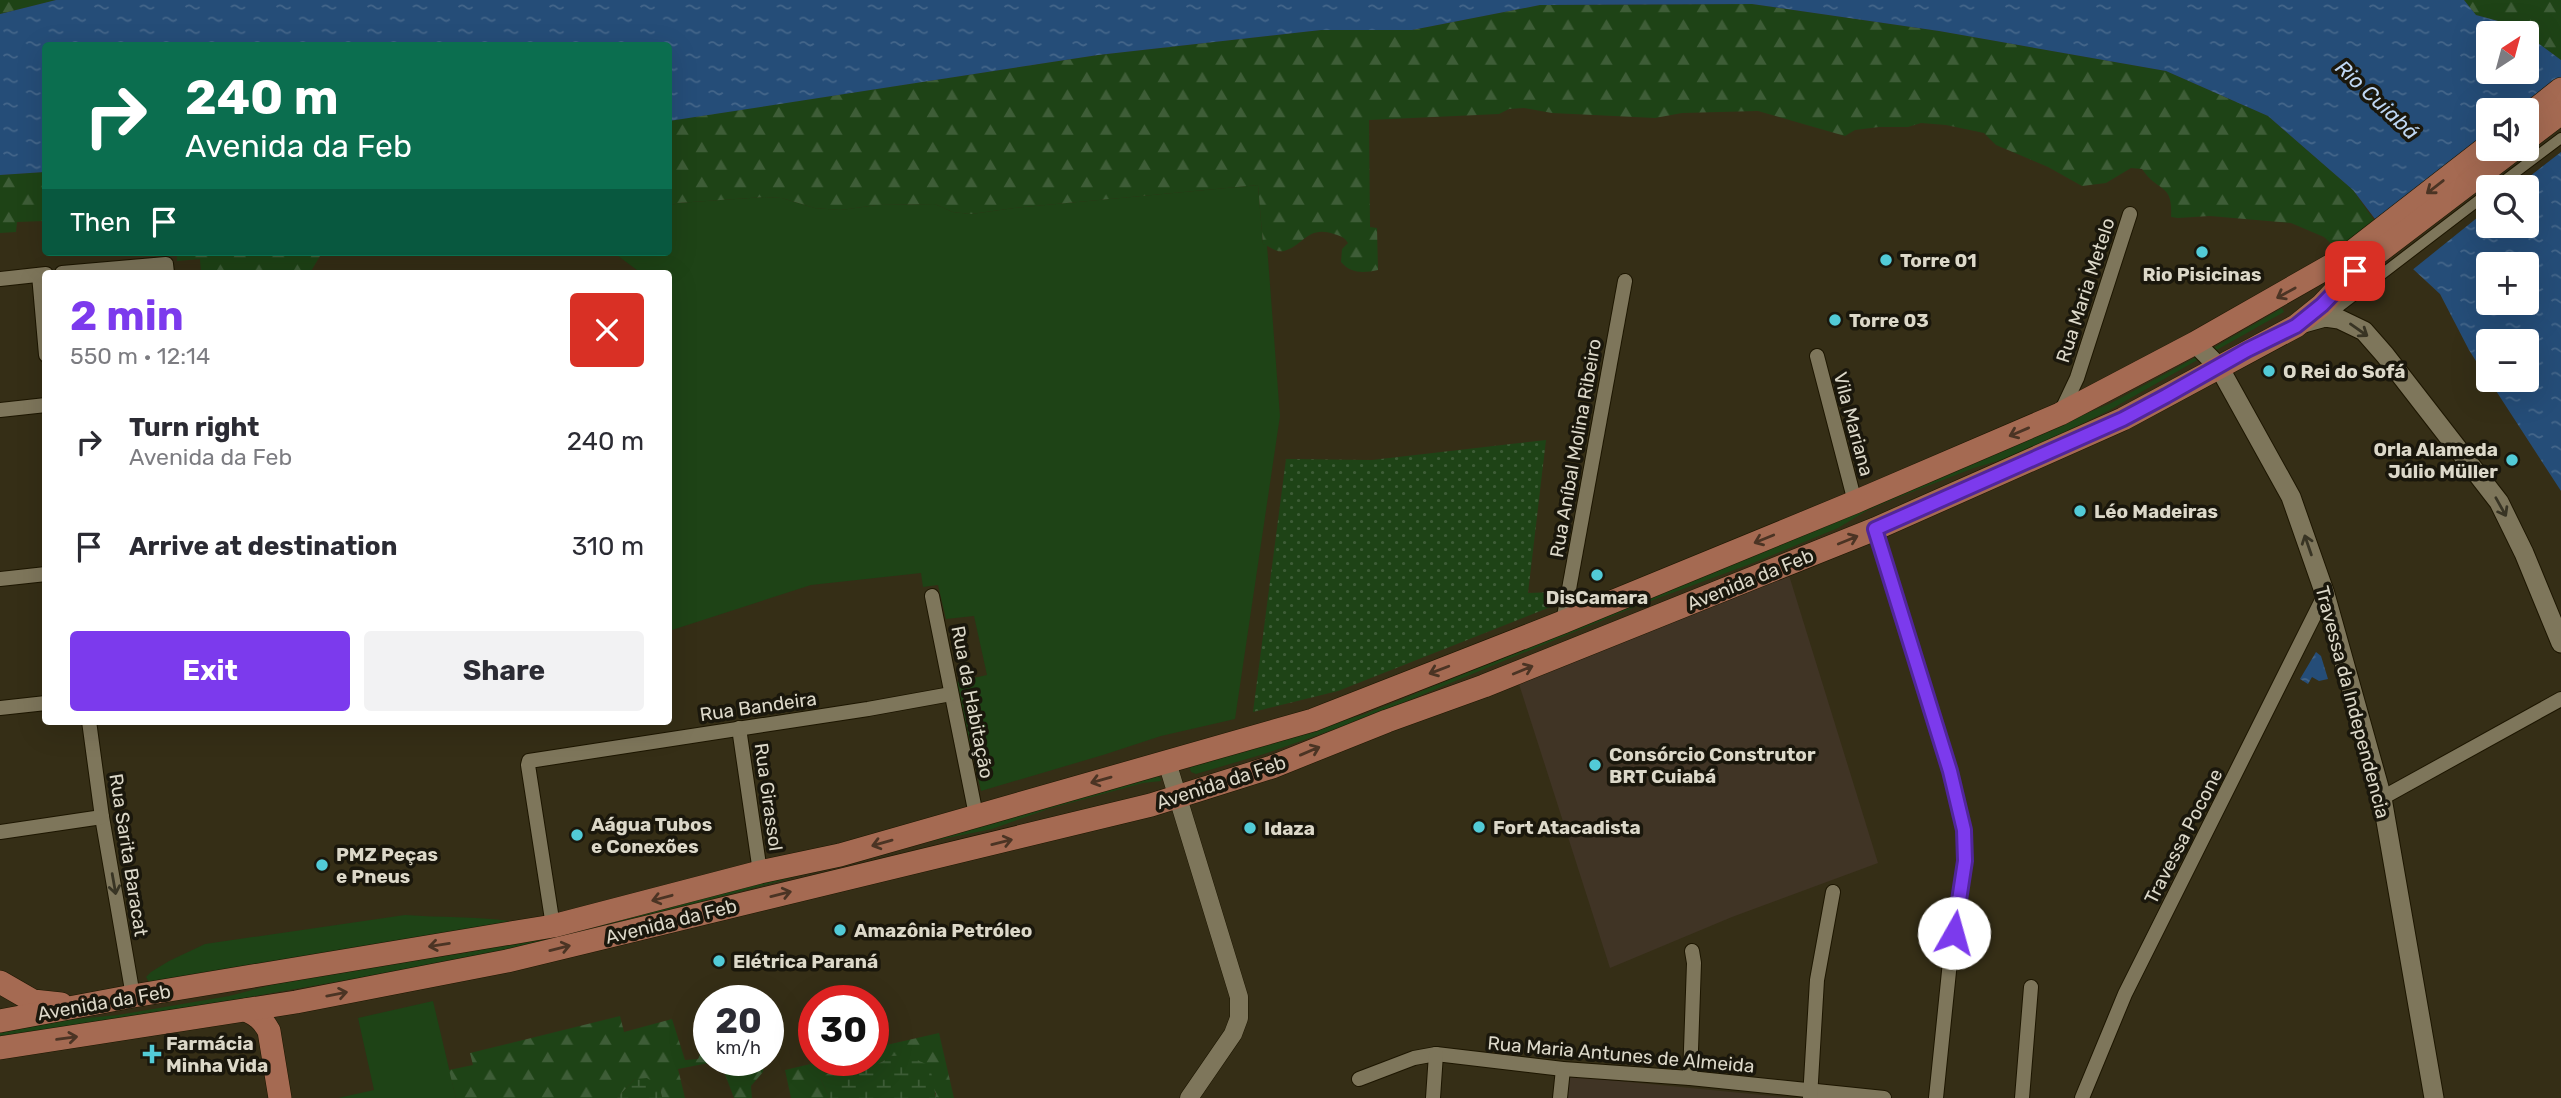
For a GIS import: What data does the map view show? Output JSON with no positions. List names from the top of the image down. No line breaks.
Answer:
{"streets":{"main road":["Avenida da Feb","Travessa da Independencia"],"street":["Rua Maria Metelo","Vila Mariana","Rua Aníbal Molina Ribeiro","Rua da Habitação","Rua Bandeira","Rua Girassol","Travessa Pocone","Rua Sarita Baracat","Rua Maria Antunes de Almeida"]},"crossings":[["Rua Maria Metelo","Avenida da Feb"],["Vila Mariana","Avenida da Feb"],["Rua Aníbal Molina Ribeiro","Avenida da Feb"],["Avenida da Feb","Rua da Habitação"],["Avenida da Feb","Travessa da Independencia"],["Avenida da Feb","Rua Bandeira"],["Avenida da Feb","Rua Girassol"],["Avenida da Feb","Rua Sarita Baracat"],["Rua da Habitação","Rua Bandeira"],["Travessa da Independencia","Travessa Pocone"],["Rua Bandeira","Rua Girassol"]],"one_way":["Rua Sarita Baracat"],"water":["Rio Cuiabá"],"places":{"other":["Rio Pisicinas","Torre 01","Torre 03","O Rei do Sofá","Orla Alameda Júlio Müller","Léo Madeiras","DisCamara","Consórcio Construtor BRT Cuiabá","Fort Atacadista","Idaza","Aágua Tubos e Conexões","PMZ Peças e Pneus","Amazônia Petróleo","Elétrica Paraná"],"health":["Farmácia Minha Vida"]},"north":"top right","page":{"map_buttons":["+","−"],"turn":["240 m","Avenida da Feb"],"then":"Then","heading":["2 min","550 m · 12:14"],"list":[{"name":"Turn right","note":"Avenida da Feb","value":"240 m"},{"name":"Arrive at destination","value":"310 m"}],"buttons":["Exit","Share"],"speed":"20 km/h","limit":"30"}}
